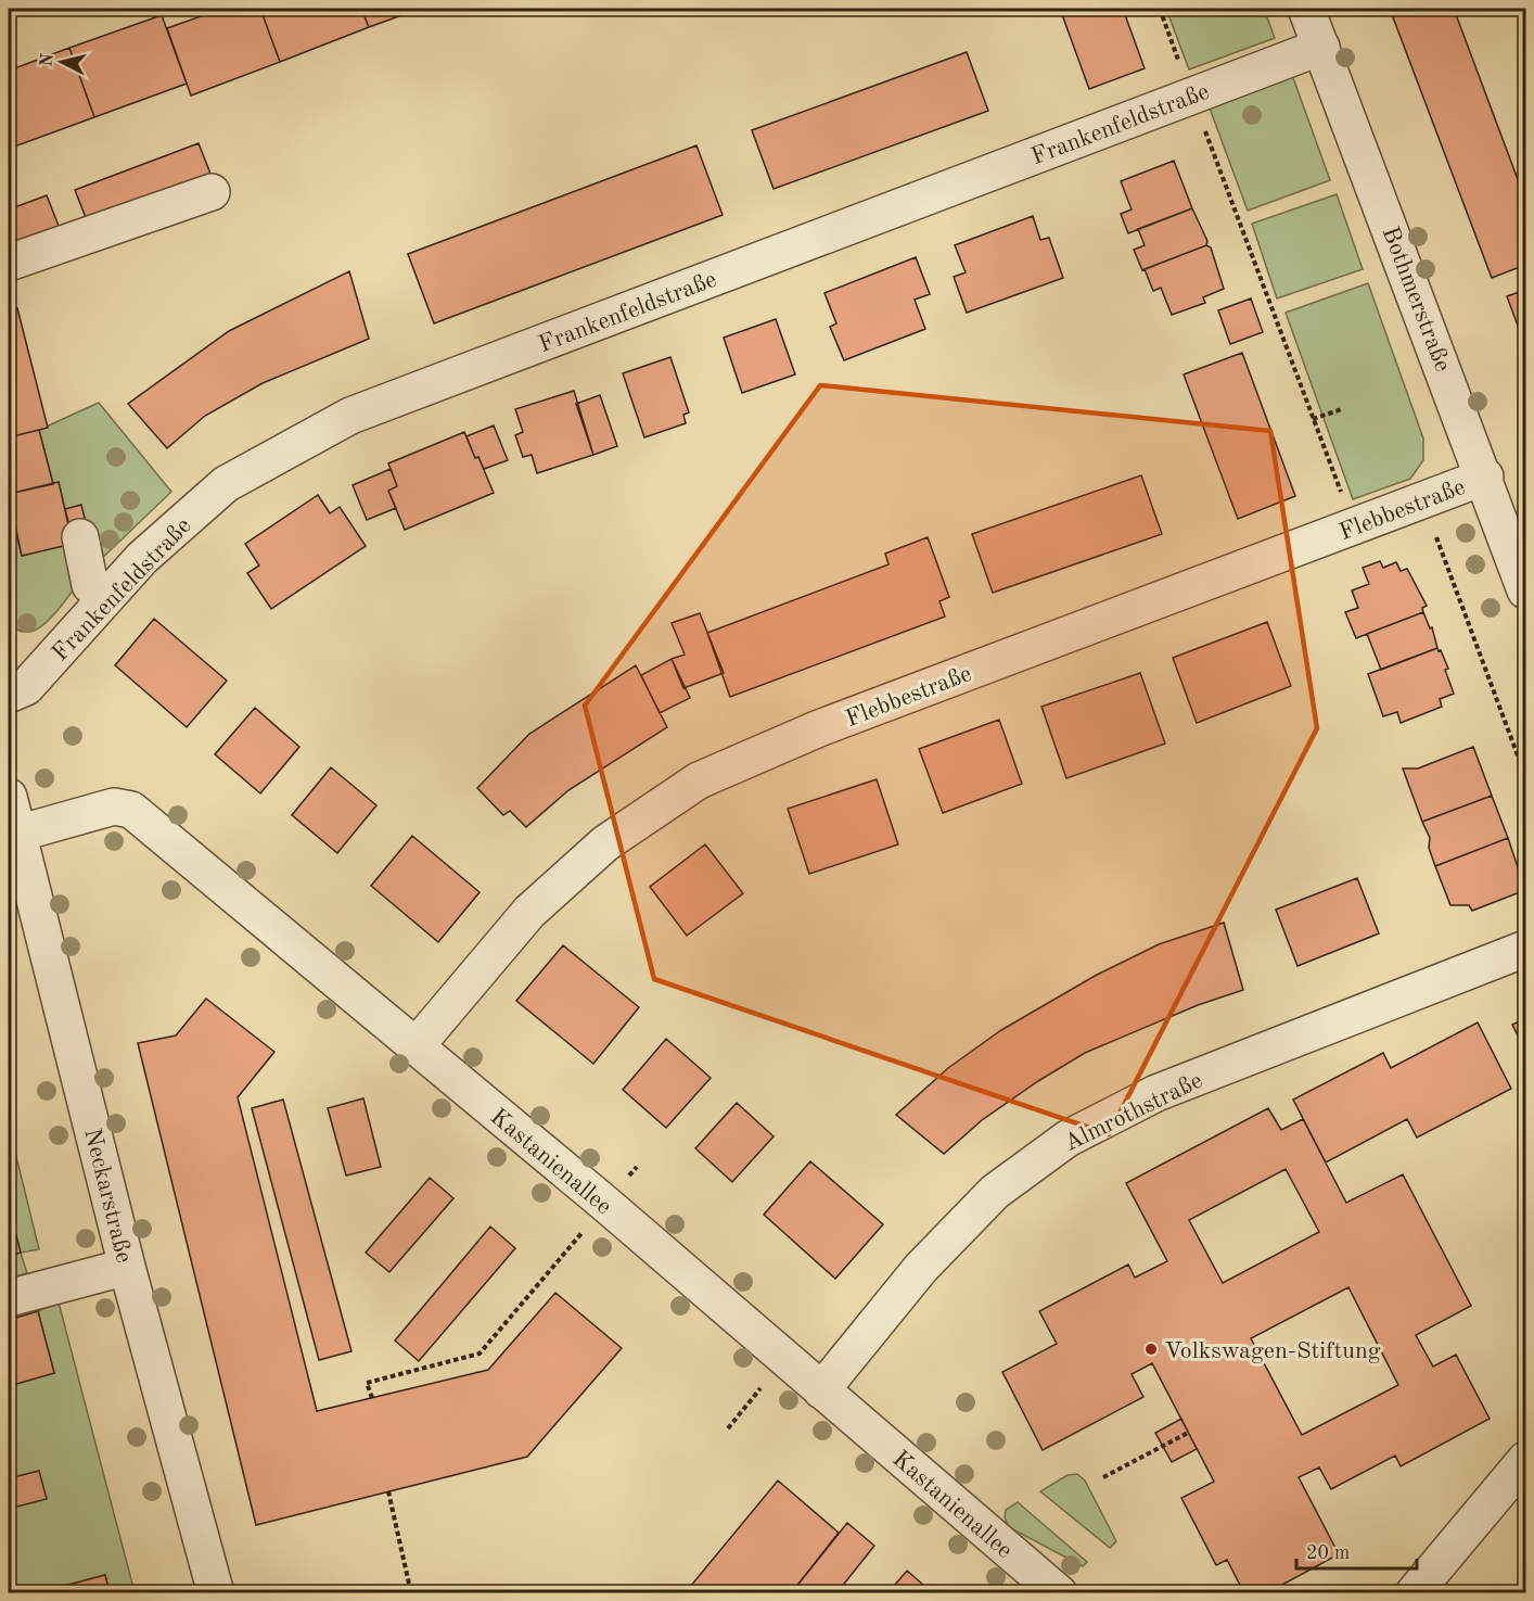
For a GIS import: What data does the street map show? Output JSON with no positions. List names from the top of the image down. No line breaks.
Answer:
{"streets":{"street":["Frankenfeldstraße","Bothmerstraße","Flebbestraße","Almrothstraße","Kastanienallee","Neckarstraße"]},"crossings":[["Frankenfeldstraße","Bothmerstraße"],["Bothmerstraße","Flebbestraße"],["Flebbestraße","Kastanienallee"],["Almrothstraße","Kastanienallee"],["Kastanienallee","Neckarstraße"]],"places":["Volkswagen-Stiftung"],"scale_bar":"20 m","north":"left"}
